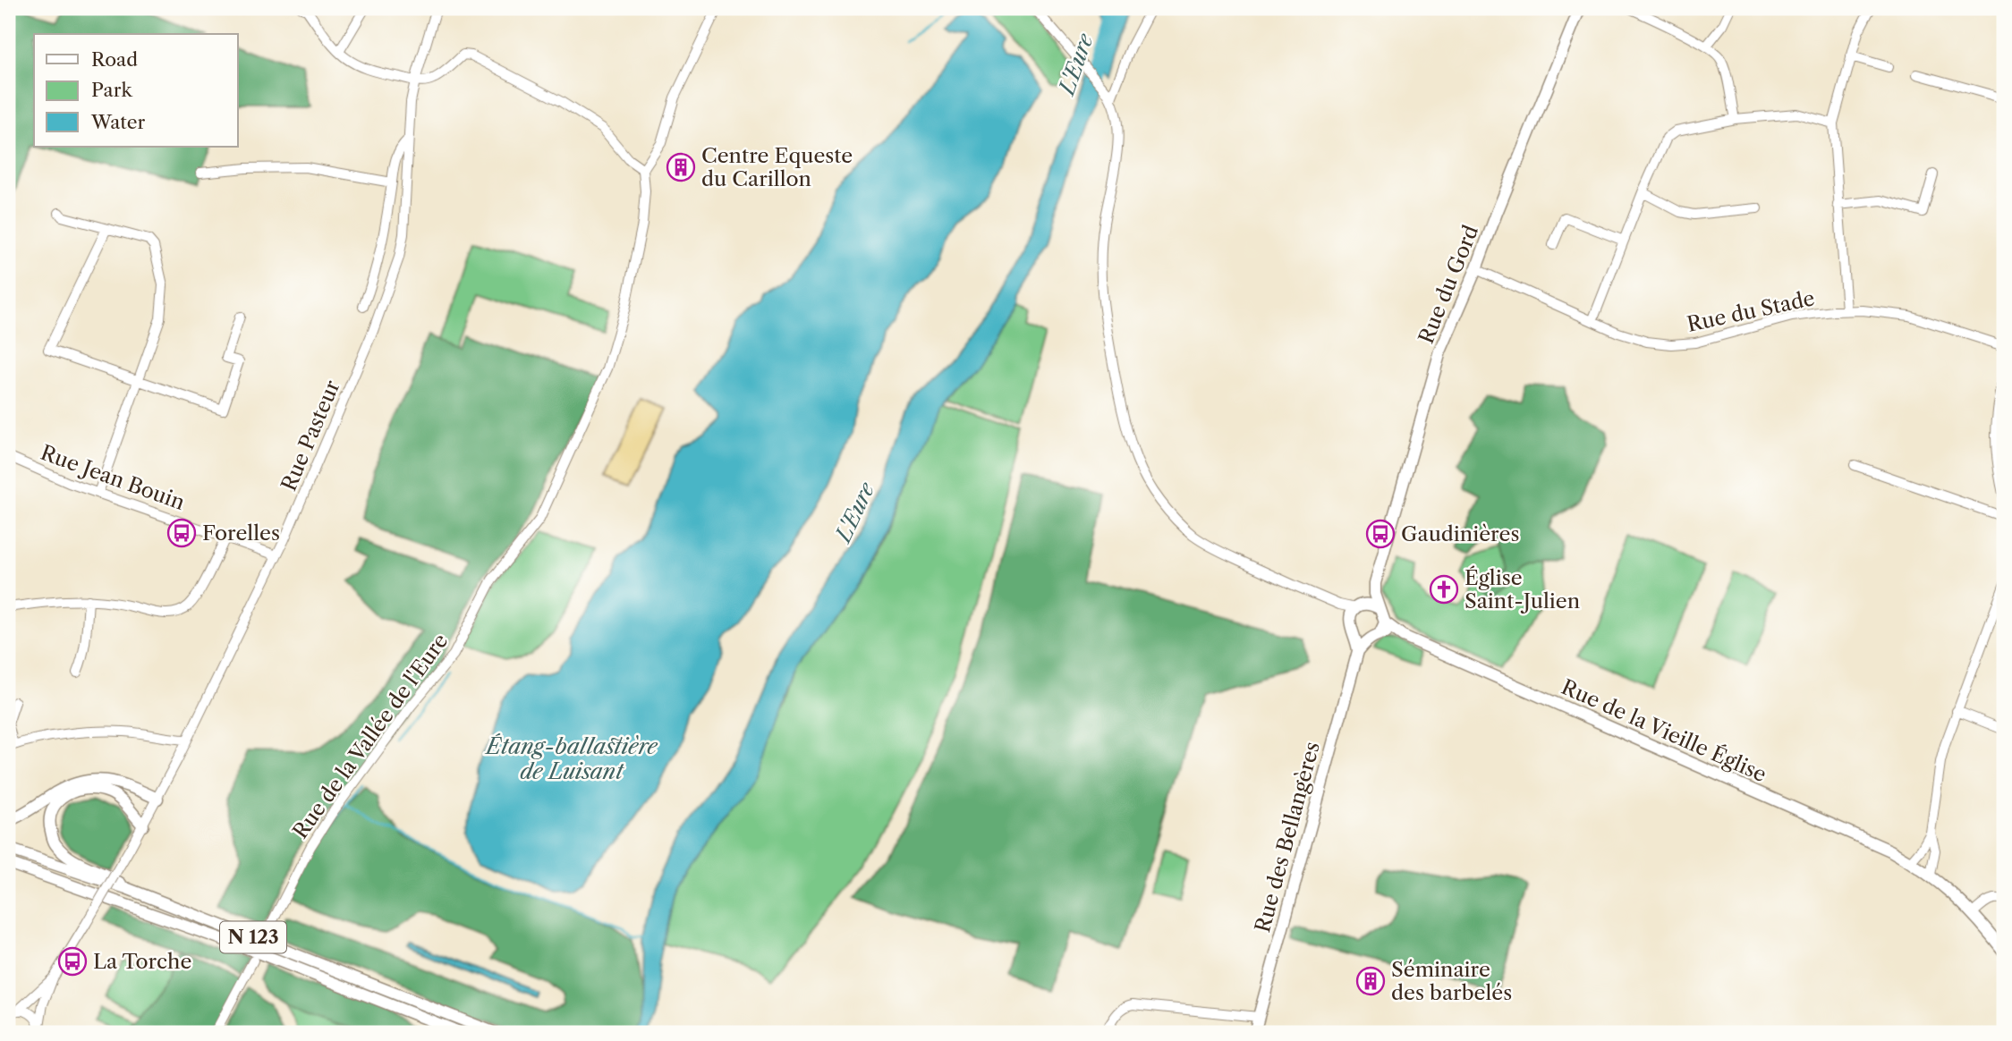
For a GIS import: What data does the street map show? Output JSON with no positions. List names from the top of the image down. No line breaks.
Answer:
{"streets":{"main road":["Rue du Gord","Rue de la Vieille Église","Rue des Bellangères","N 123"],"street":["Rue du Stade","Rue Pasteur","Rue Jean Bouin","Rue de la Vallée de l'Eure"]},"crossings":[["Rue du Gord","Rue du Stade"],["Rue Pasteur","Rue Jean Bouin"]],"water":["L'Eure","Étang-ballastière de Luisant"],"places":{"building":["Centre Equeste du Carillon","Séminaire des barbelés"],"bus stop":["Forelles","Gaudinières","La Torche"],"church":["Église Saint-Julien"]},"legend":["Road","Park","Water"]}
